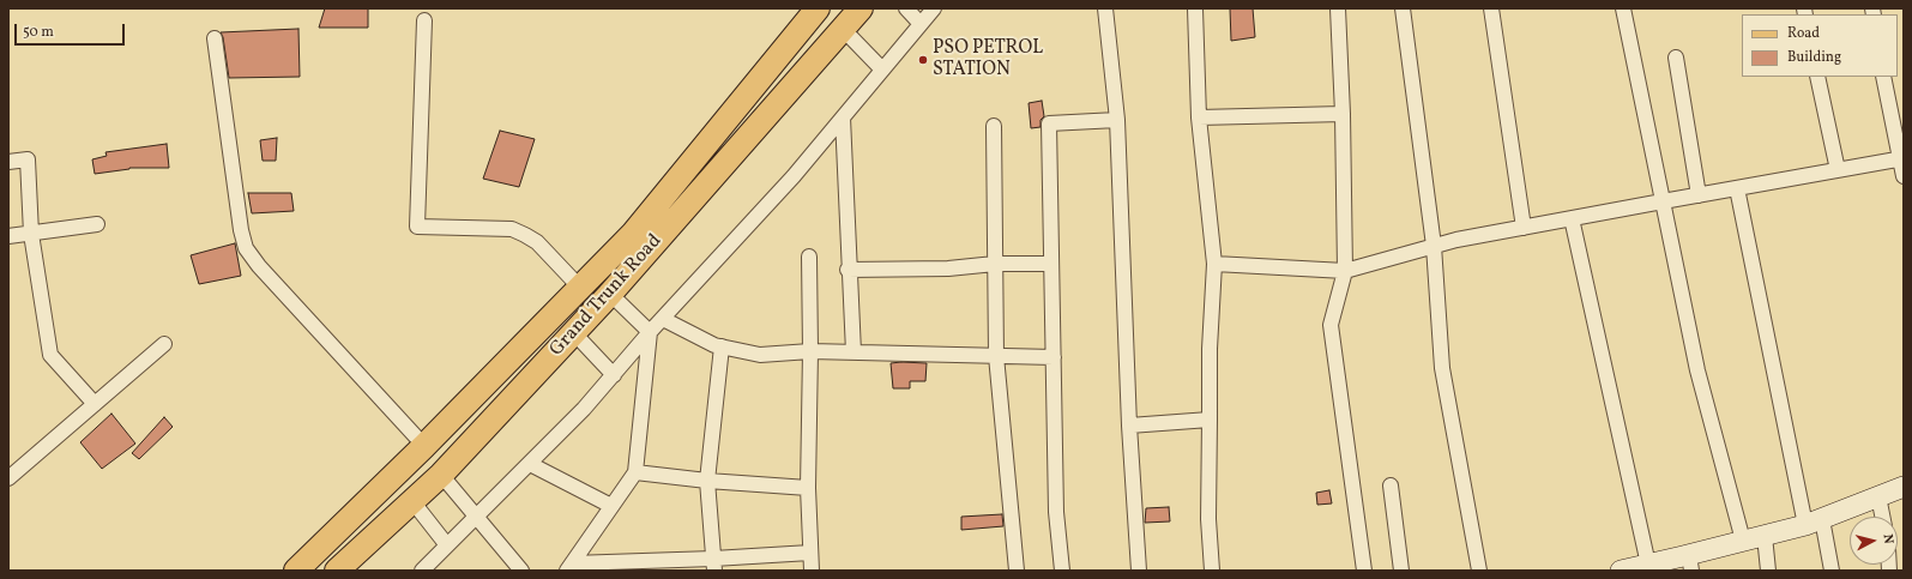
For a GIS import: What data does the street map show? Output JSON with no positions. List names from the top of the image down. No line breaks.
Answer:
{"streets":{"main road":["Grand Trunk Road"]},"places":["PSO PETROL STATION"],"legend":["Road","Building"],"scale_bar":"50 m","north":"right"}
